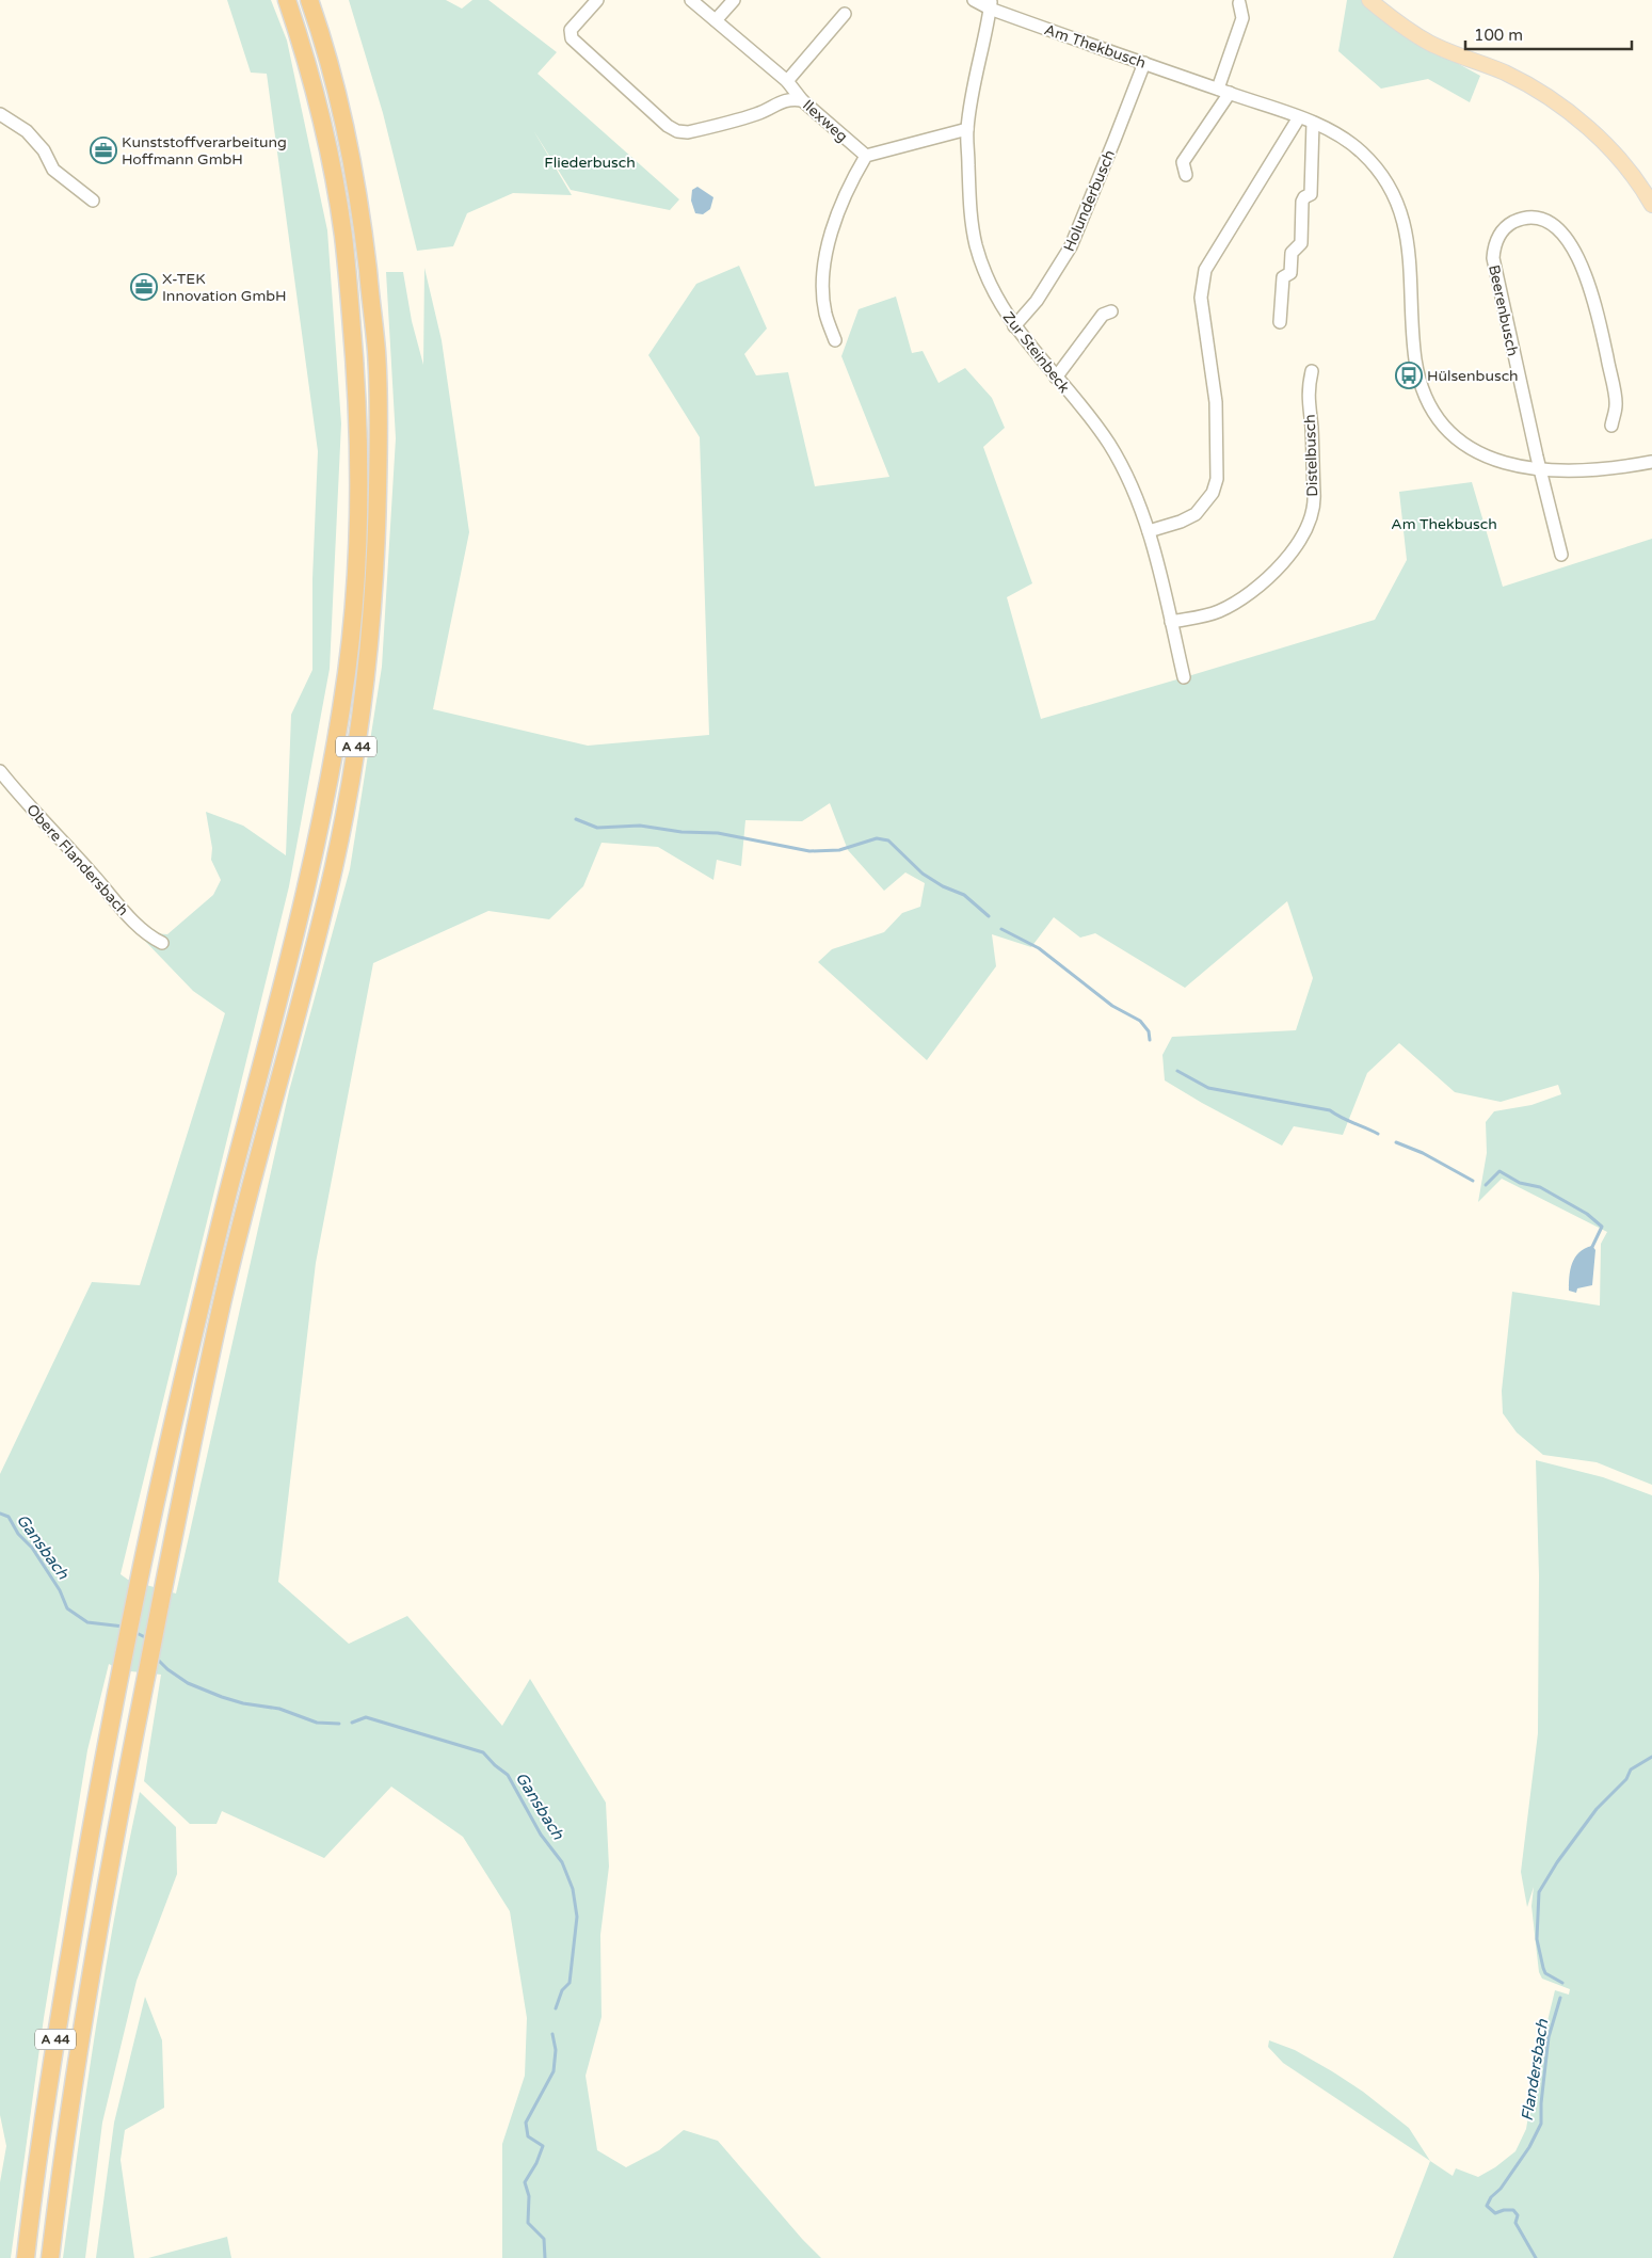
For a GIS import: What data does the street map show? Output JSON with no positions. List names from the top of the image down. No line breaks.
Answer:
{"streets":{"highway":["A 44"],"street":["Am Thekbusch","Ilexweg","Holunderbusch","Beerenbusch","Zur Steinbeck","Distelbusch","Obere Flandersbach"]},"crossings":[["Am Thekbusch","Holunderbusch"],["Am Thekbusch","Beerenbusch"],["Am Thekbusch","Zur Steinbeck"],["Holunderbusch","Zur Steinbeck"],["Zur Steinbeck","Distelbusch"]],"water":["Gansbach","Flandersbach"],"parks":["Fliederbusch","Am Thekbusch"],"places":{"office":["Kunststoffverarbeitung Hoffmann GmbH","X-TEK Innovation GmbH"],"bus stop":["Hülsenbusch"]},"scale_bar":"100 m"}
